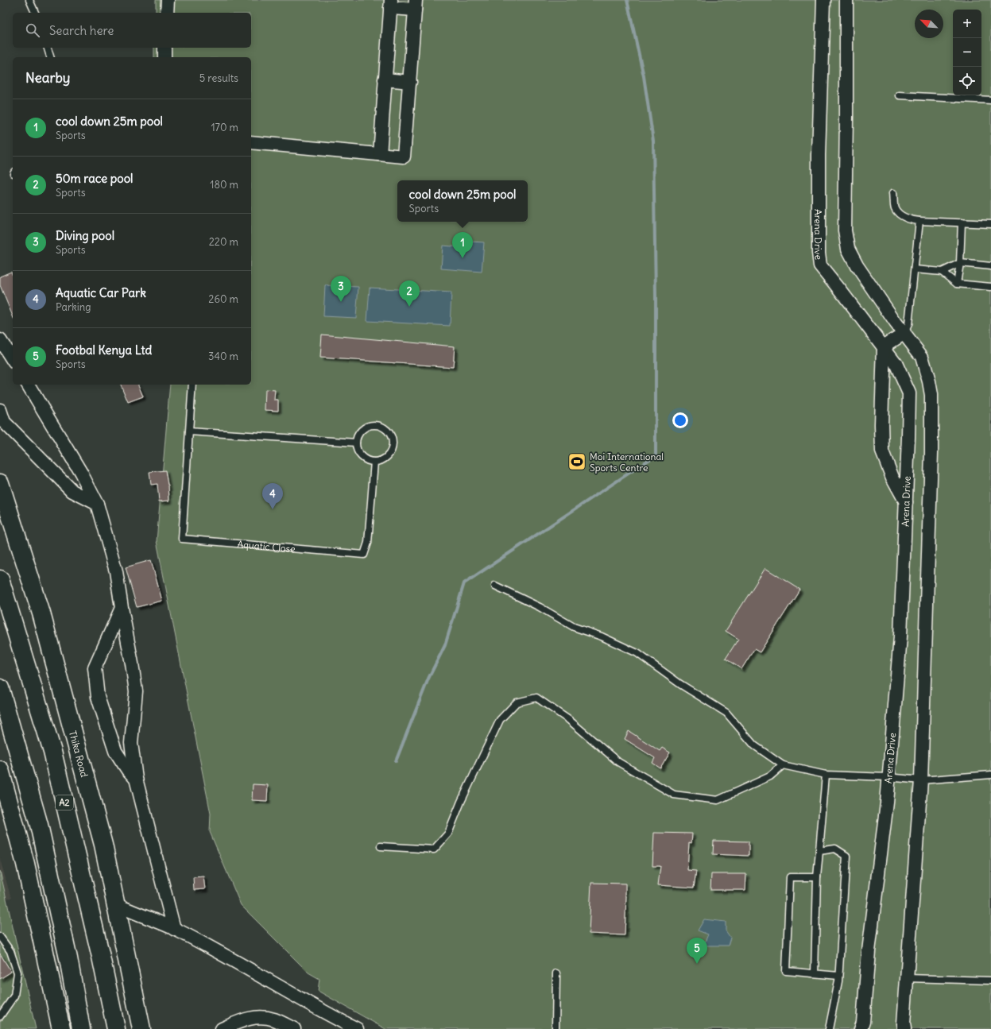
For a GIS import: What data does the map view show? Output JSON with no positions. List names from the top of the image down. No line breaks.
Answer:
{"streets":{"main road":["Thika Road","A2"],"street":["Arena Drive"],"lane":["Aquatic Close"]},"places":{"sports":["Moi International Sports Centre"]},"north":"top left","page":{"map_buttons":["+","−"],"search":"Search here","heading":["Nearby","5 results"],"list":[{"mark":"1","name":"cool down 25m pool","note":"Sports","value":"170 m"},{"mark":"2","name":"50m race pool","note":"Sports","value":"180 m"},{"mark":"3","name":"Diving pool","note":"Sports","value":"220 m"},{"mark":"4","name":"Aquatic Car Park","note":"Parking","value":"260 m"},{"mark":"5","name":"Footbal Kenya Ltd","note":"Sports","value":"340 m"}],"popup":["cool down 25m pool","Sports"],"pins":["1","3","2","4","5"]}}
